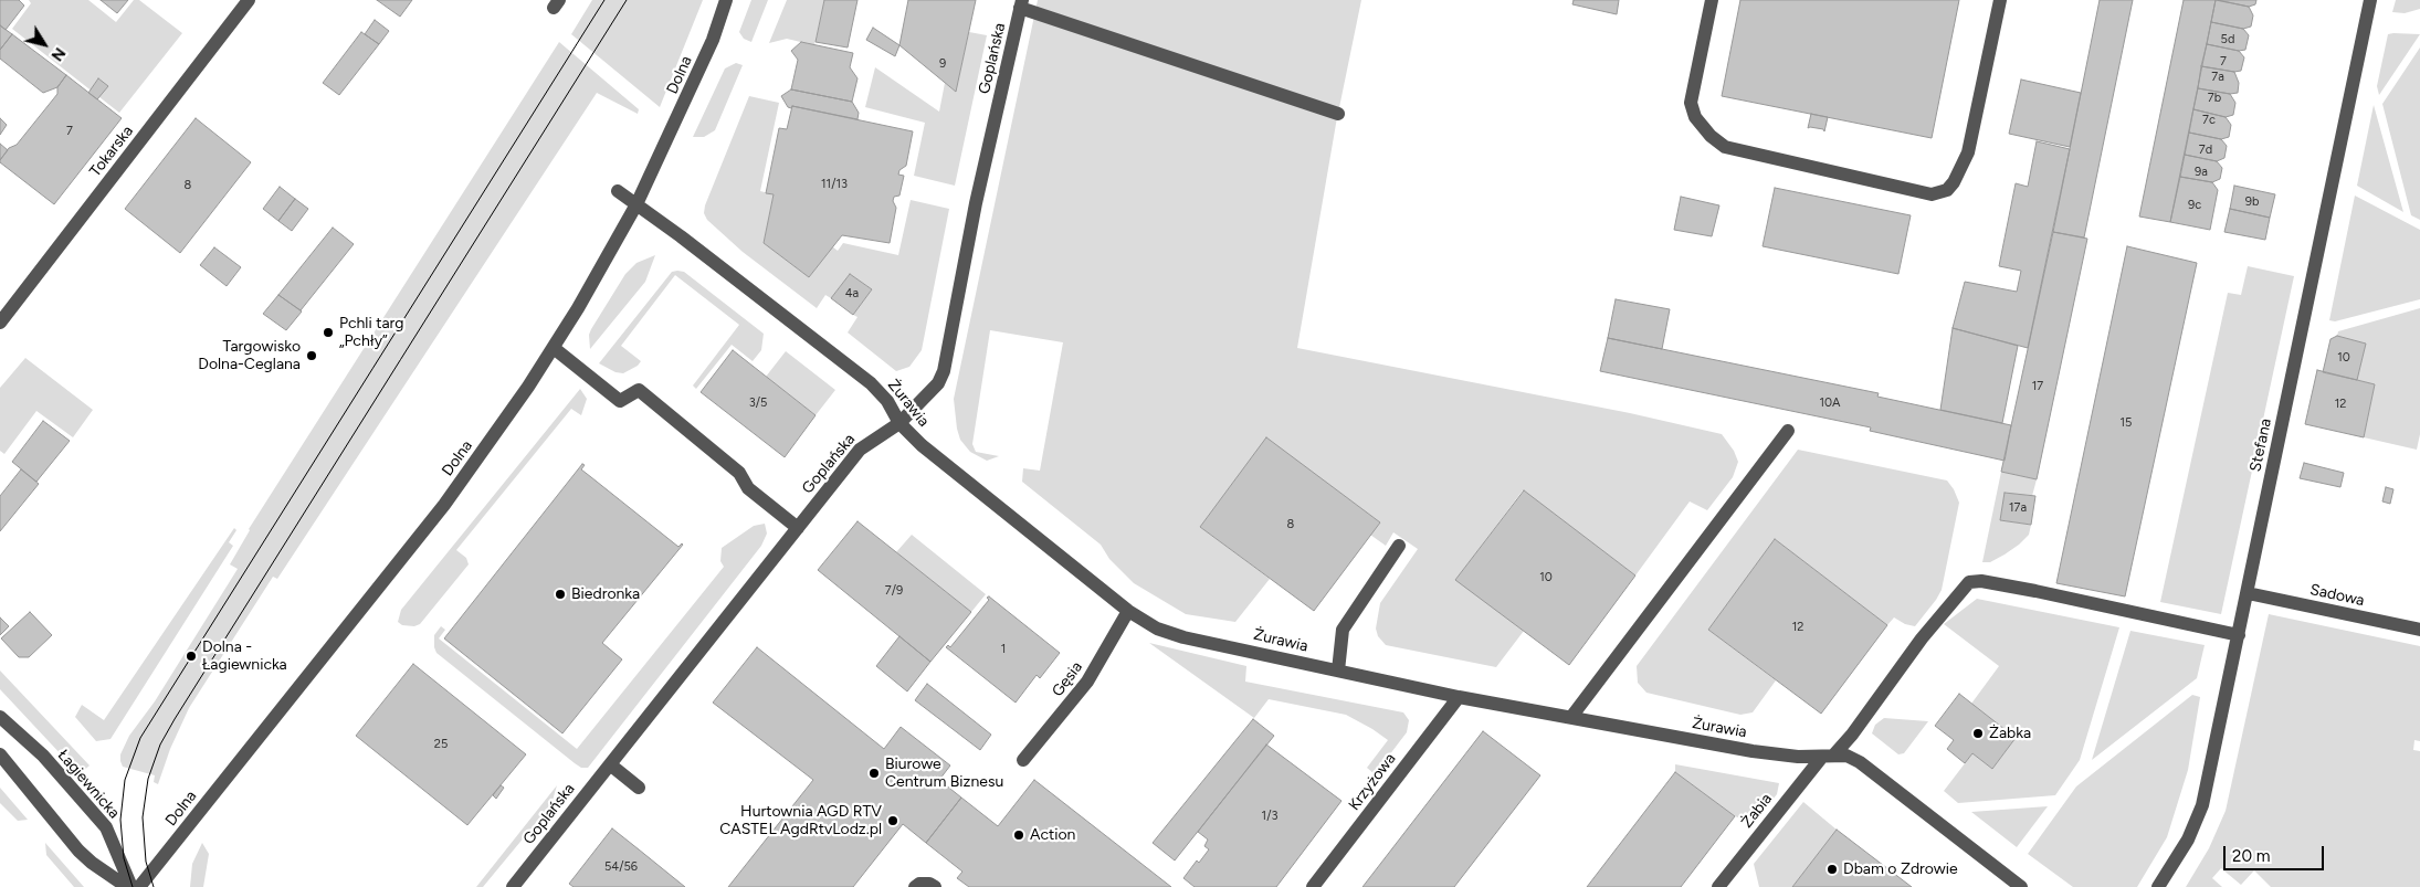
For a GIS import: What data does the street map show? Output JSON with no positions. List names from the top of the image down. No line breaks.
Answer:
{"streets":{"street":["Goplańska","Dolna","Tokarska","Żurawia","Stefana","Sadowa","Gęsia","Krzyżowa","Łagiewnicka","Żabia"]},"crossings":[["Goplańska","Żurawia"],["Dolna","Żurawia"],["Żurawia","Gęsia"],["Żurawia","Krzyżowa"],["Żurawia","Żabia"],["Stefana","Sadowa"],["Stefana","Żabia"]],"places":["Pchli targ „Pchły”","Targowisko Dolna-Ceglana","Biedronka","Dolna - Łagiewnicka","Żabka","Biurowe Centrum Biznesu","Hurtownia AGD RTV CASTEL AgdRtvLodz.pl","Action","Dbam o Zdrowie"],"house_numbers":["5d","7","9","7a","7b","7c","7","7d","9a","11/13","8","9b","9c","4a","10","17","3/5","10A","12","15","17a","8","10","7/9","12","1","25","1/3","54/56"],"scale_bar":"20 m","north":"bottom right"}
